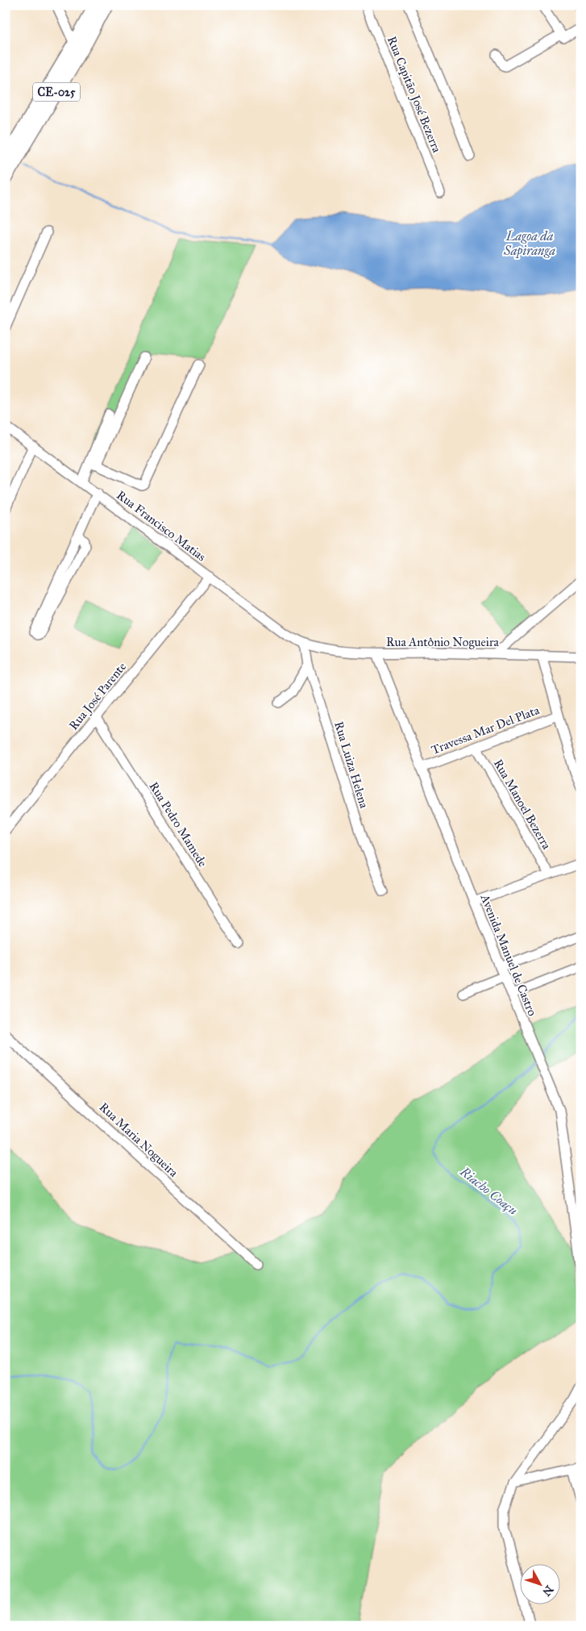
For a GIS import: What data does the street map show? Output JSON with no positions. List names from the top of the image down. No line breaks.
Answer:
{"streets":{"highway":["CE-025"],"street":["Rua Capitão José Bezerra","Rua Francisco Matias","Rua Antônio Nogueira","Rua José Parente","Travessa Mar Del Plata","Rua Luiza Helena","Rua Manoel Bezerra","Rua Pedro Mamede","Avenida Manuel de Castro","Rua Maria Nogueira"]},"crossings":[["Rua Francisco Matias","Rua Antônio Nogueira"],["Rua Francisco Matias","Rua José Parente"],["Rua Francisco Matias","Rua Luiza Helena"],["Rua Antônio Nogueira","Rua Luiza Helena"],["Rua Antônio Nogueira","Avenida Manuel de Castro"],["Rua José Parente","Rua Pedro Mamede"],["Travessa Mar Del Plata","Rua Manoel Bezerra"],["Travessa Mar Del Plata","Avenida Manuel de Castro"]],"water":["Lagoa da Sapiranga","Riacho Coaçu"],"north":"bottom right"}
